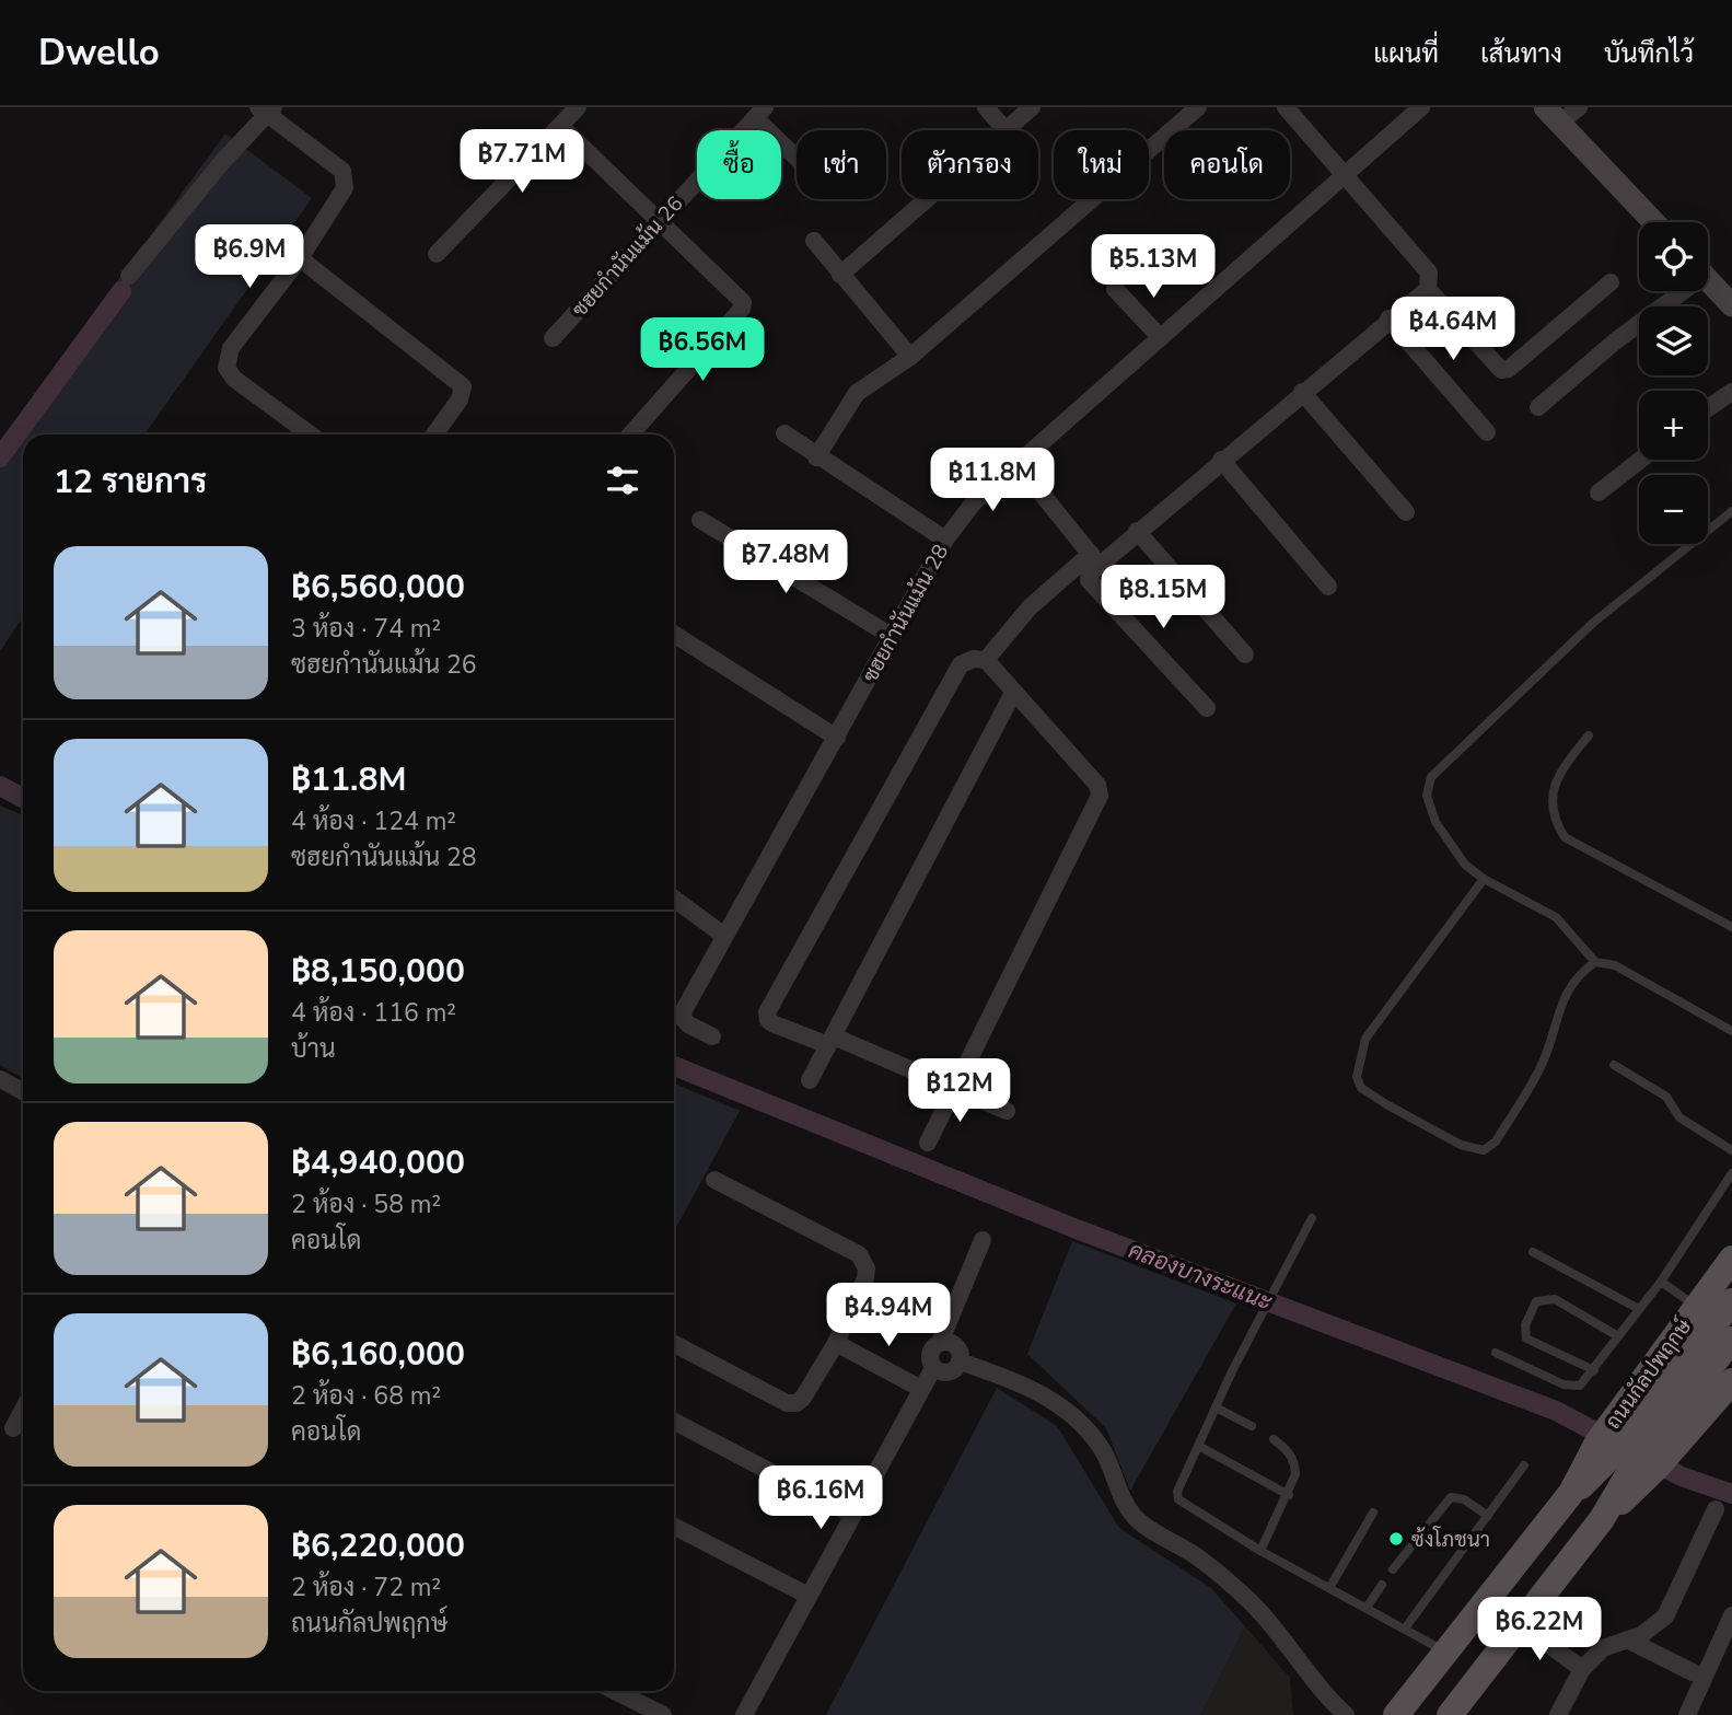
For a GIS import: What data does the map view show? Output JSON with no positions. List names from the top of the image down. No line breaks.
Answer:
{"streets":{"main road":["ถนนกัลปพฤกษ์"],"street":["ซฮยกำนันแม้น 26","ซฮยกำนันแม้น 28"]},"water":["คลองบางระแนะ"],"places":["ซ้งโภชนา"],"page":{"header":"Dwello","nav":["แผนที่","เส้นทาง","บันทึกไว้"],"price":["฿7.71M","฿6.9M","฿5.13M","฿4.64M","฿6.56M","฿11.8M","฿7.48M","฿8.15M","฿12M","฿4.94M","฿6.16M","฿6.22M"],"chip":["ซื้อ","เช่า","ตัวกรอง","ใหม่","คอนโด"],"map_buttons":["+","−"],"heading":"12 รายการ","list":[{"name":"฿6,560,000","note":"3 ห้อง · 74 m² · ซฮยกำนันแม้น 26"},{"name":"฿11.8M","note":"4 ห้อง · 124 m² · ซฮยกำนันแม้น 28"},{"name":"฿8,150,000","note":"4 ห้อง · 116 m² · บ้าน"},{"name":"฿4,940,000","note":"2 ห้อง · 58 m² · คอนโด"},{"name":"฿6,160,000","note":"2 ห้อง · 68 m² · คอนโด"},{"name":"฿6,220,000","note":"2 ห้อง · 72 m² · ถนนกัลปพฤกษ์"}]}}
